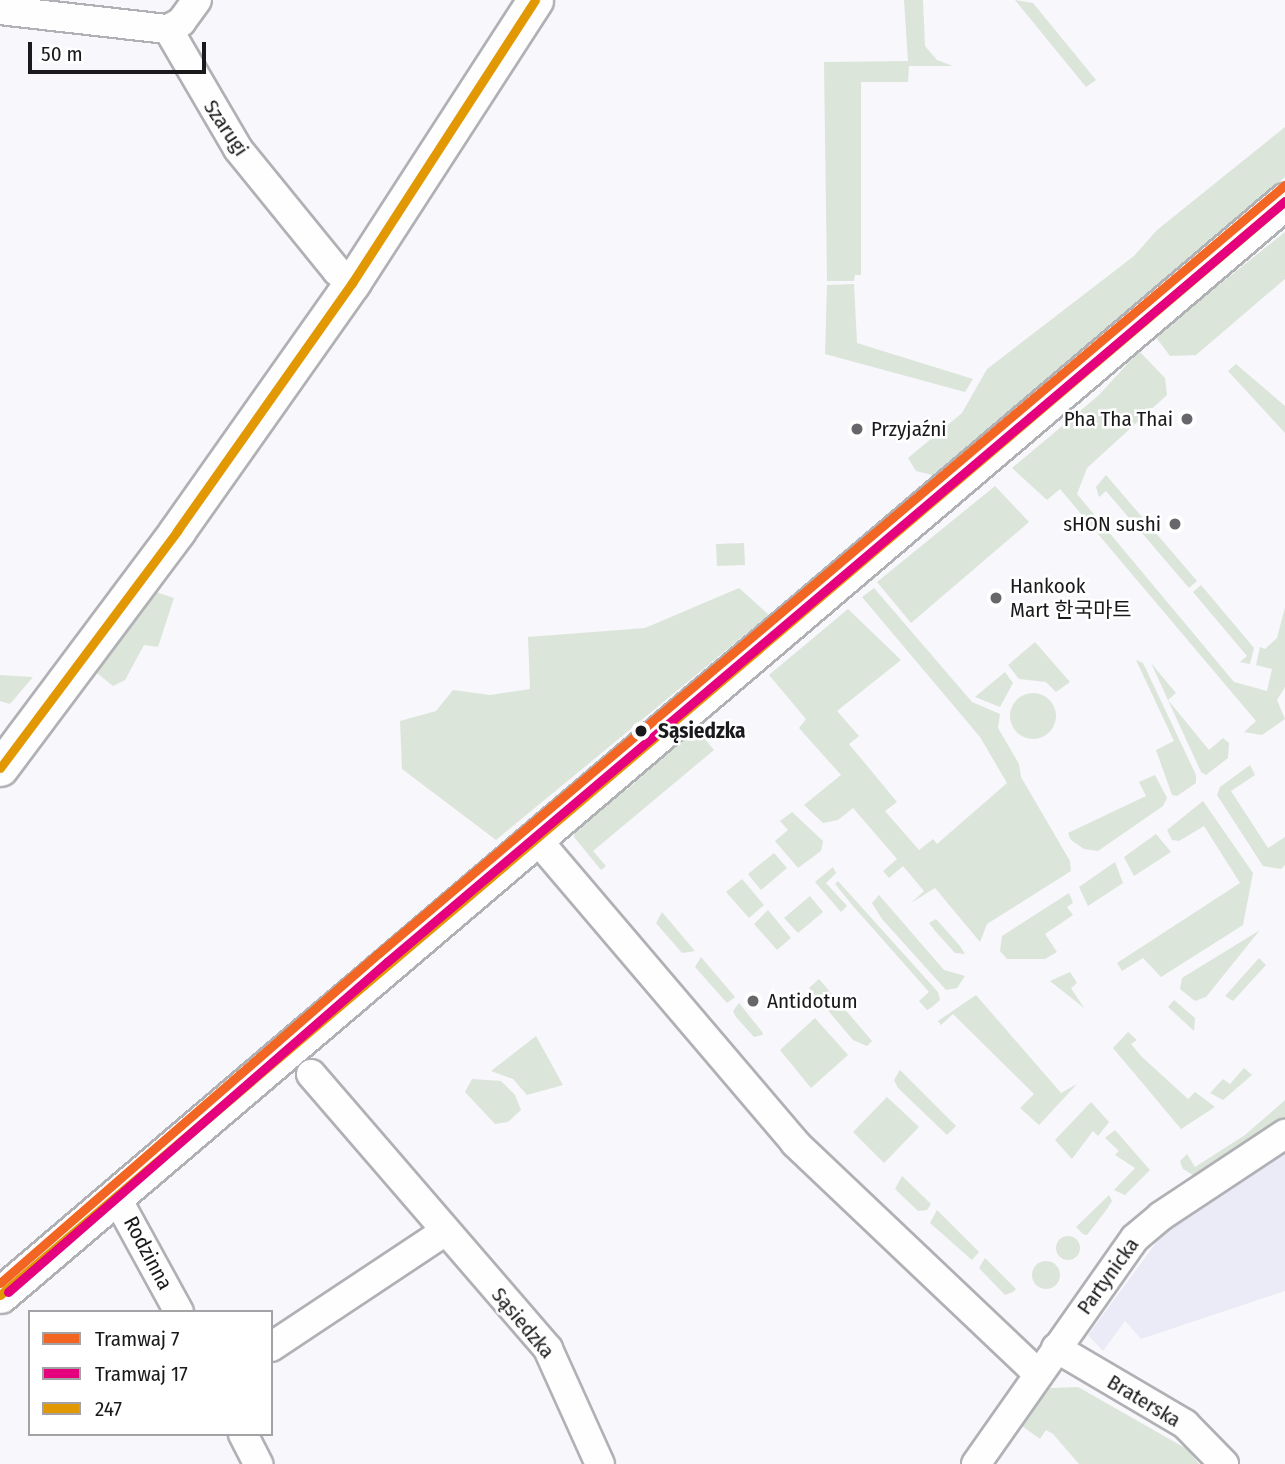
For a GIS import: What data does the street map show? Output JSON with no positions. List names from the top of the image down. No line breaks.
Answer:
{"streets":{"street":["Szarugi","Rodzinna","Partynicka","Sąsiedzka","Braterska"]},"crossings":[["Partynicka","Braterska"]],"places":["Pha Tha Thai","Przyjaźni","sHON sushi","Hankook Mart 한국마트","Sąsiedzka","Antidotum"],"lines":["transit line 247","tram line 7","tram line 17"],"legend":["Tramwaj 7","Tramwaj 17","247"],"scale_bar":"50 m"}
